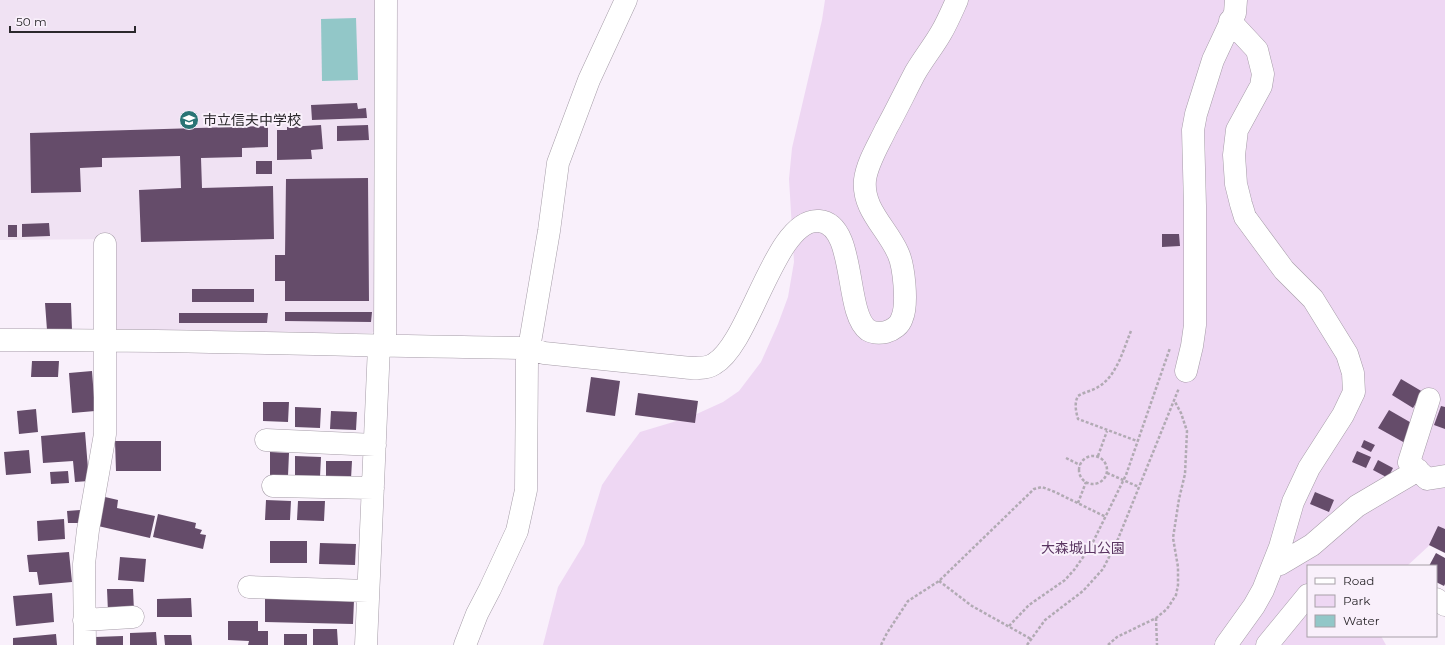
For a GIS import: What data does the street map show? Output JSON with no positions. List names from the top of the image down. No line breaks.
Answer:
{"parks":["大森城山公園"],"places":{"school or university":["市立信夫中学校"]},"legend":["Road","Park","Water"],"scale_bar":"50 m"}
